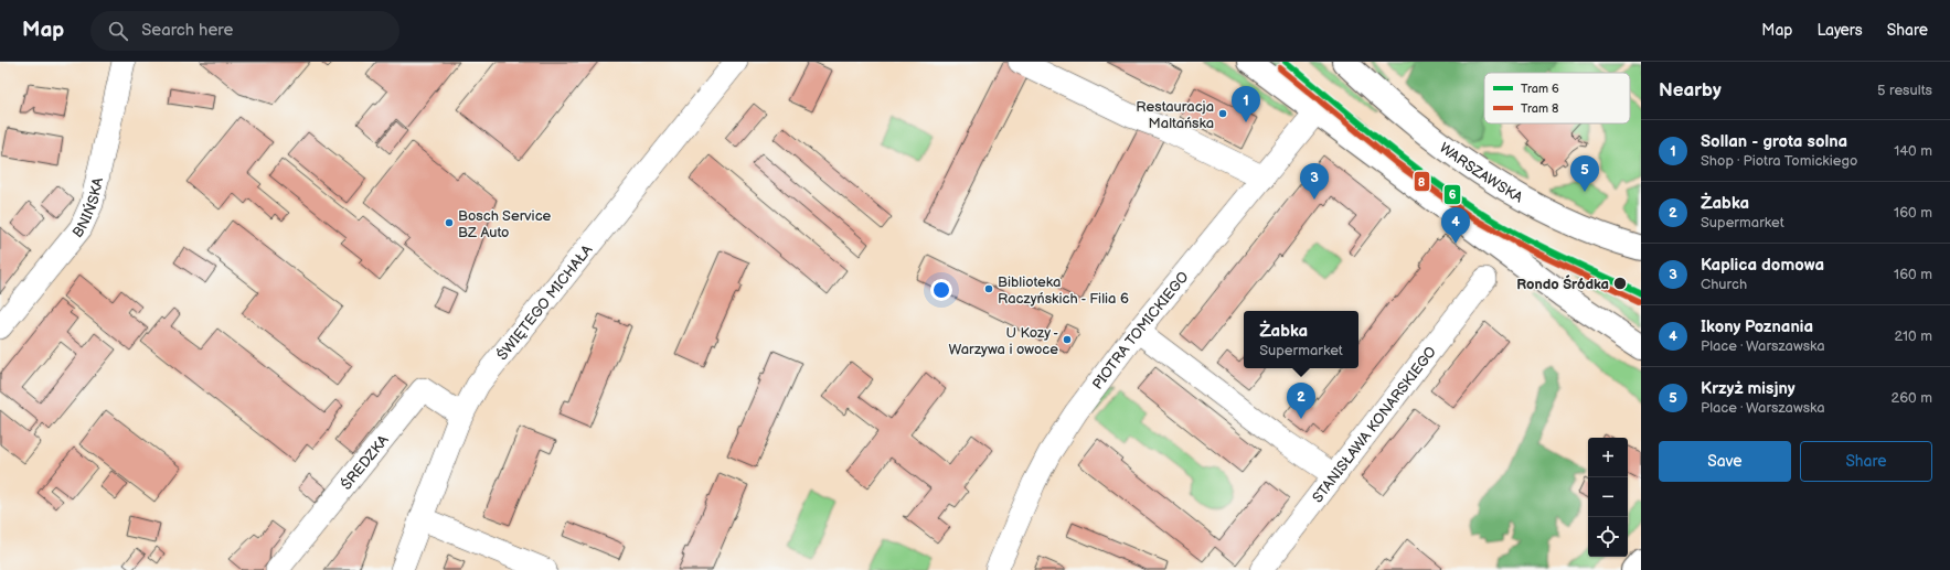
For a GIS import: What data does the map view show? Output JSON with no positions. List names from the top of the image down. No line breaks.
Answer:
{"streets":{"main road":["WARSZAWSKA"],"street":["BNIŃSKA","ŚWIĘTEGO MICHAŁA","PIOTRA TOMICKIEGO","STANISŁAWA KONARSKIEGO","ŚREDZKA"]},"crossings":[["ŚWIĘTEGO MICHAŁA","ŚREDZKA"]],"places":["Restauracja Maltańska","Bosch Service BZ Auto","Rondo Śródka","Biblioteka Raczyńskich - Filia 6","U Kozy - Warzywa i owoce"],"lines":["tram line 6","tram line 8"],"legend":["Tram 6","Tram 8"],"page":{"header":"Map","search":"Search here","nav":["Map","Layers","Share"],"heading":["Nearby","5 results"],"pins":["1","5","3","4","2"],"list":[{"mark":"1","name":"Sollan - grota solna","note":"Shop · Piotra Tomickiego","value":"140 m"},{"mark":"2","name":"Żabka","note":"Supermarket","value":"160 m"},{"mark":"3","name":"Kaplica domowa","note":"Church","value":"160 m"},{"mark":"4","name":"Ikony Poznania","note":"Place · Warszawska","value":"210 m"},{"mark":"5","name":"Krzyż misjny","note":"Place · Warszawska","value":"260 m"}],"popup":["Żabka","Supermarket"],"buttons":["Save","Share"],"map_buttons":["+","−"]}}
